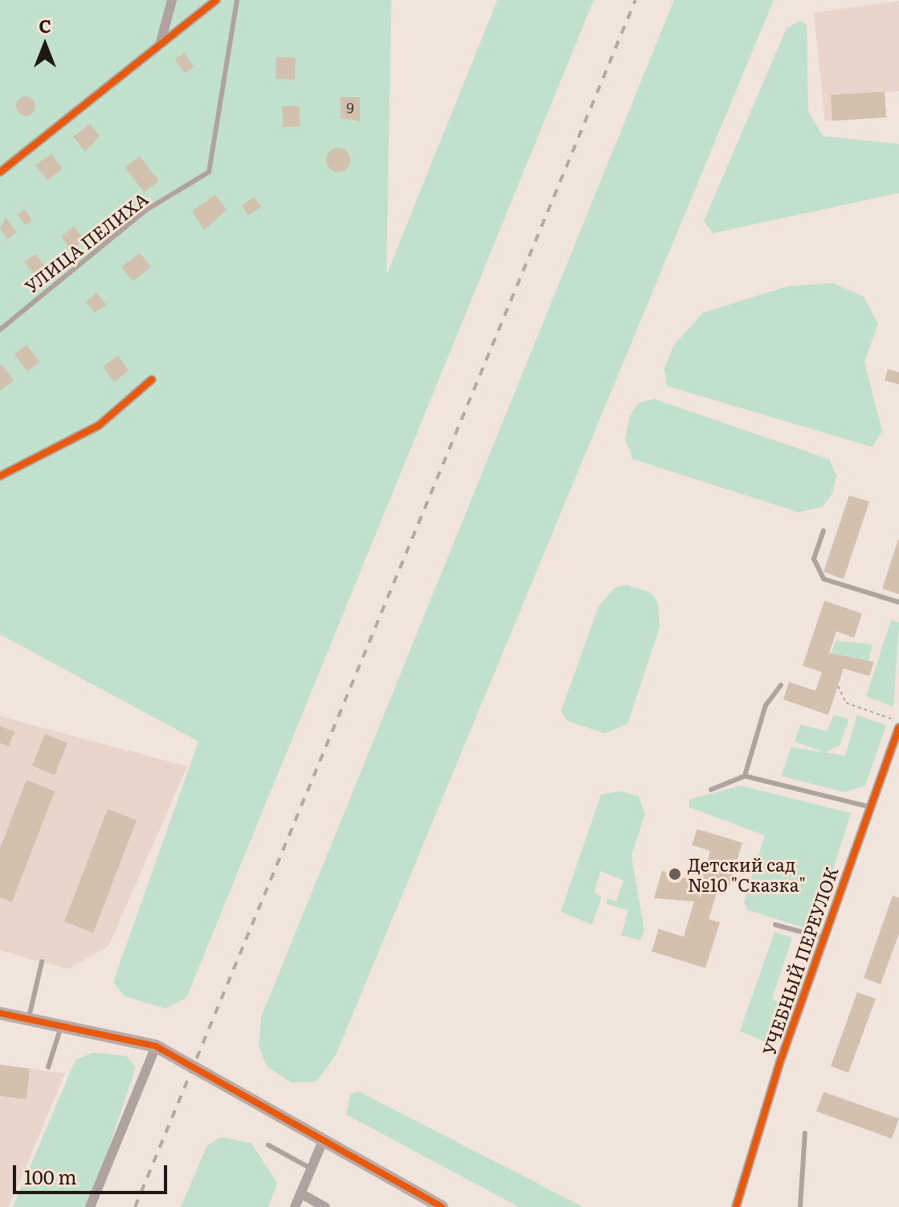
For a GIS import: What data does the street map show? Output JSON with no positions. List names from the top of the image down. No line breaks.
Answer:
{"streets":{"street":["УЧЕБНЫЙ ПЕРЕУЛОК"],"lane":["УЛИЦА ПЕЛИХА"]},"places":["Детский сад №10 \"Сказка\""],"house_numbers":["9"],"scale_bar":"100 m","north":"top"}
